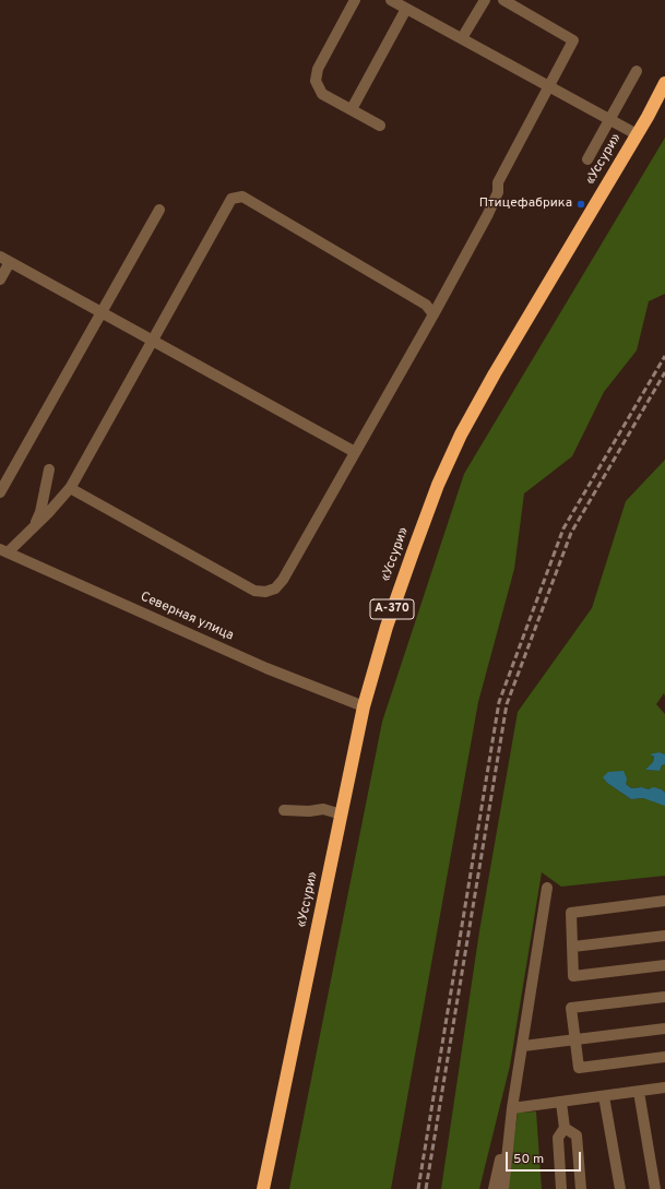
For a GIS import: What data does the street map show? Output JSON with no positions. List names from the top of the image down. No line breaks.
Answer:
{"streets":{"highway":["«Уссури»","А-370"],"street":["Северная улица"]},"crossings":[["«Уссури»","Северная улица"]],"places":["Птицефабрика"],"scale_bar":"50 m"}
